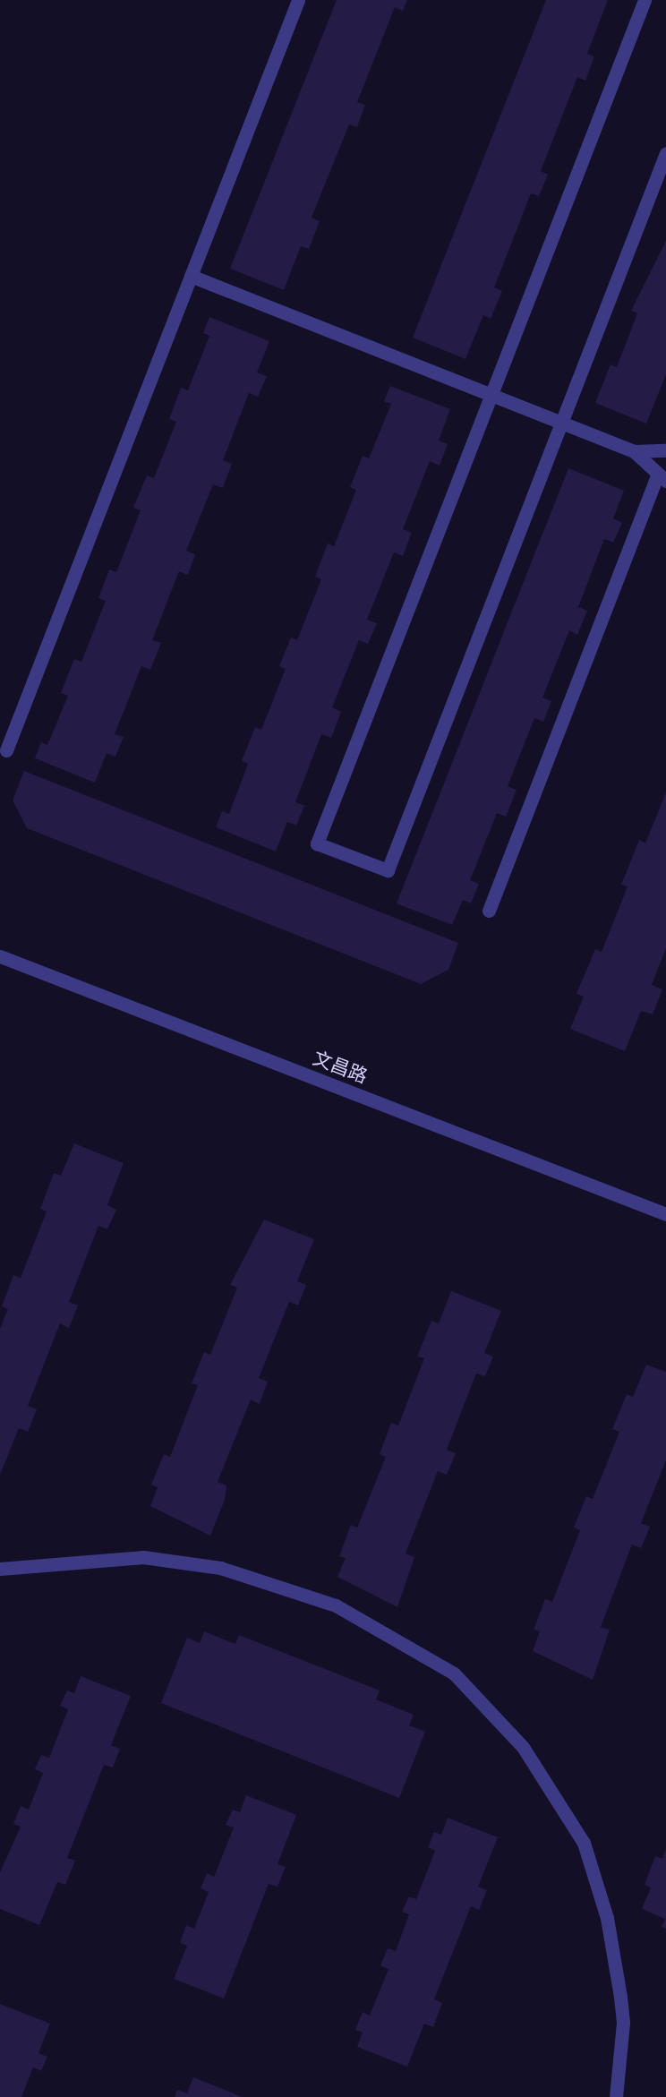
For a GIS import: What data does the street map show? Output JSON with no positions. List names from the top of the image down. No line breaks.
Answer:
{"streets":{"street":["文昌路"]}}
